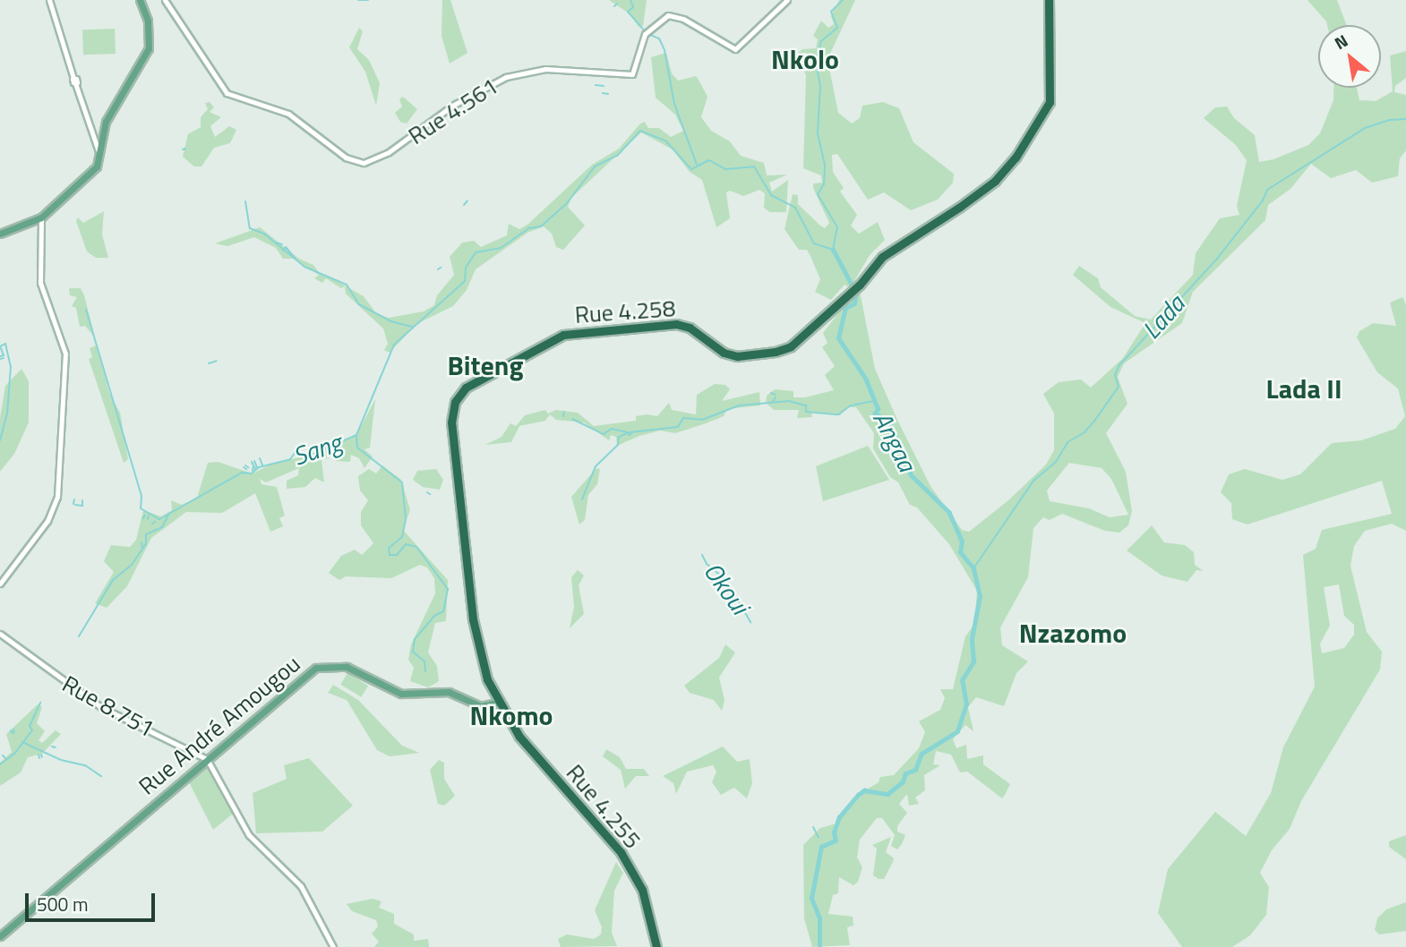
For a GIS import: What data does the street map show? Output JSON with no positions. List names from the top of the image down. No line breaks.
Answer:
{"streets":{"highway":["Rue 4.258","Rue 4.255"],"main road":["Rue 4.561","Rue 8.751","Rue André Amougou"]},"crossings":[["Rue 4.258","Rue André Amougou"],["Rue 4.258","Rue 4.255"],["Rue 8.751","Rue André Amougou"],["Rue André Amougou","Rue 4.255"]],"districts":["Nkolo","Biteng","Lada II","Nzazomo","Nkomo"],"water":["Lada","Angaa","Sang","Okoui"],"scale_bar":"500 m","north":"top left"}
